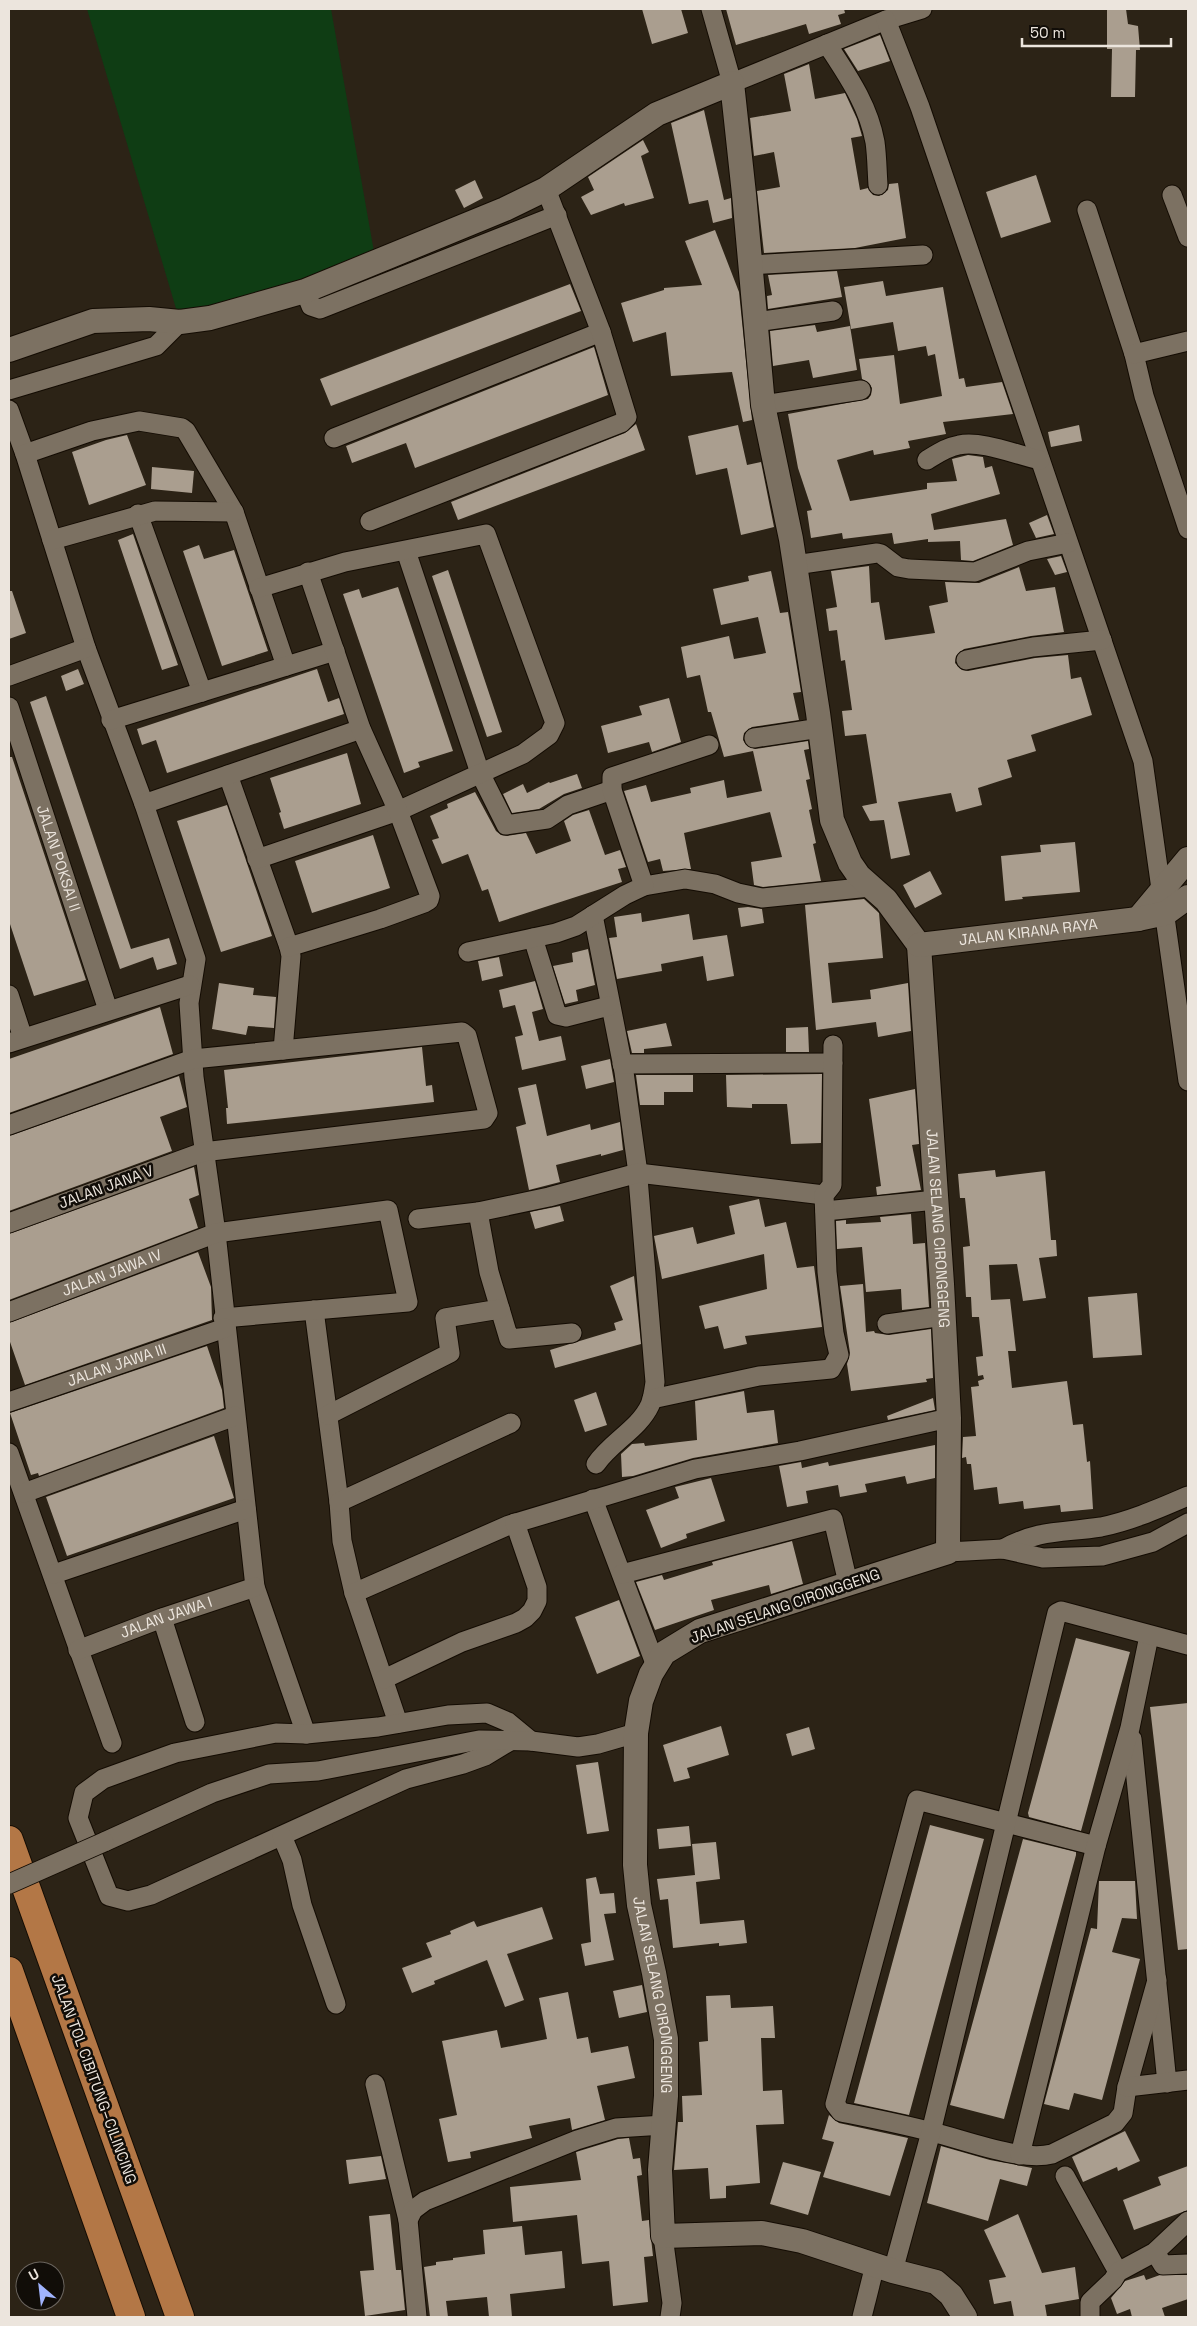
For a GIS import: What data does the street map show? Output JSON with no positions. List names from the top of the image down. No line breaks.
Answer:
{"streets":{"highway":["JALAN TOL CIBITUNG–CILINCING"],"street":["JALAN POKSAI II","JALAN KIRANA RAYA","JALAN JANA V","JALAN SELANG CIRONGGENG","JALAN JAWA IV","JALAN JAWA III","JALAN JAWA I"]},"crossings":[["JALAN KIRANA RAYA","JALAN SELANG CIRONGGENG"],["JALAN JAWA IV","JALAN JAWA III"]],"scale_bar":"50 m","north":"top left"}
